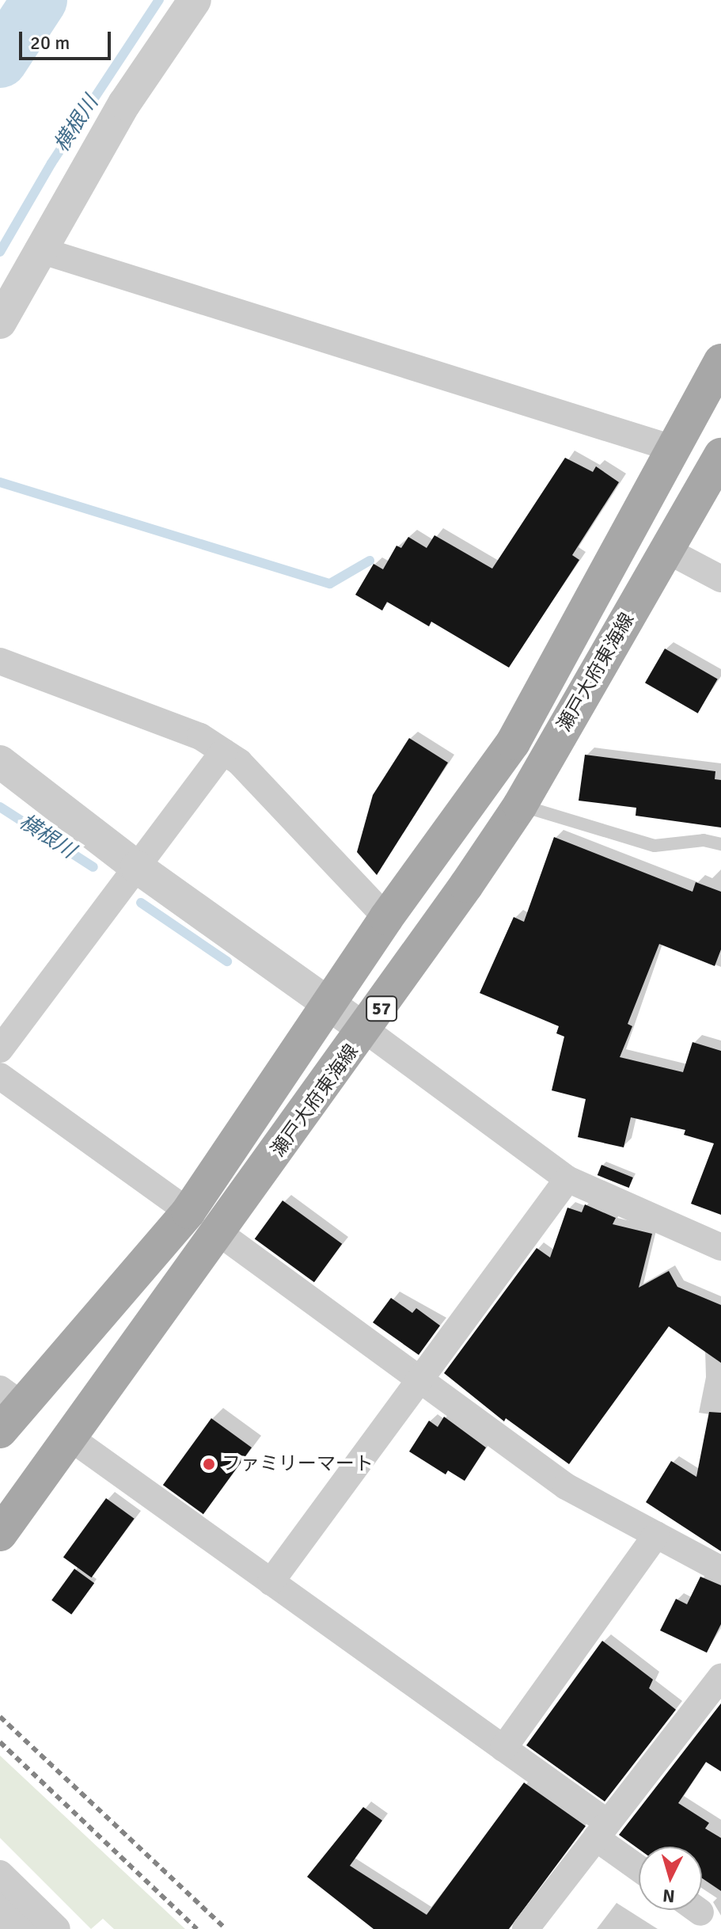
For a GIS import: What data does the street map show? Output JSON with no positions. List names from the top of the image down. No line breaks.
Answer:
{"streets":{"main road":["瀬戸大府東海線","57"]},"water":["横根川"],"places":["ファミリーマート"],"scale_bar":"20 m","north":"bottom"}
